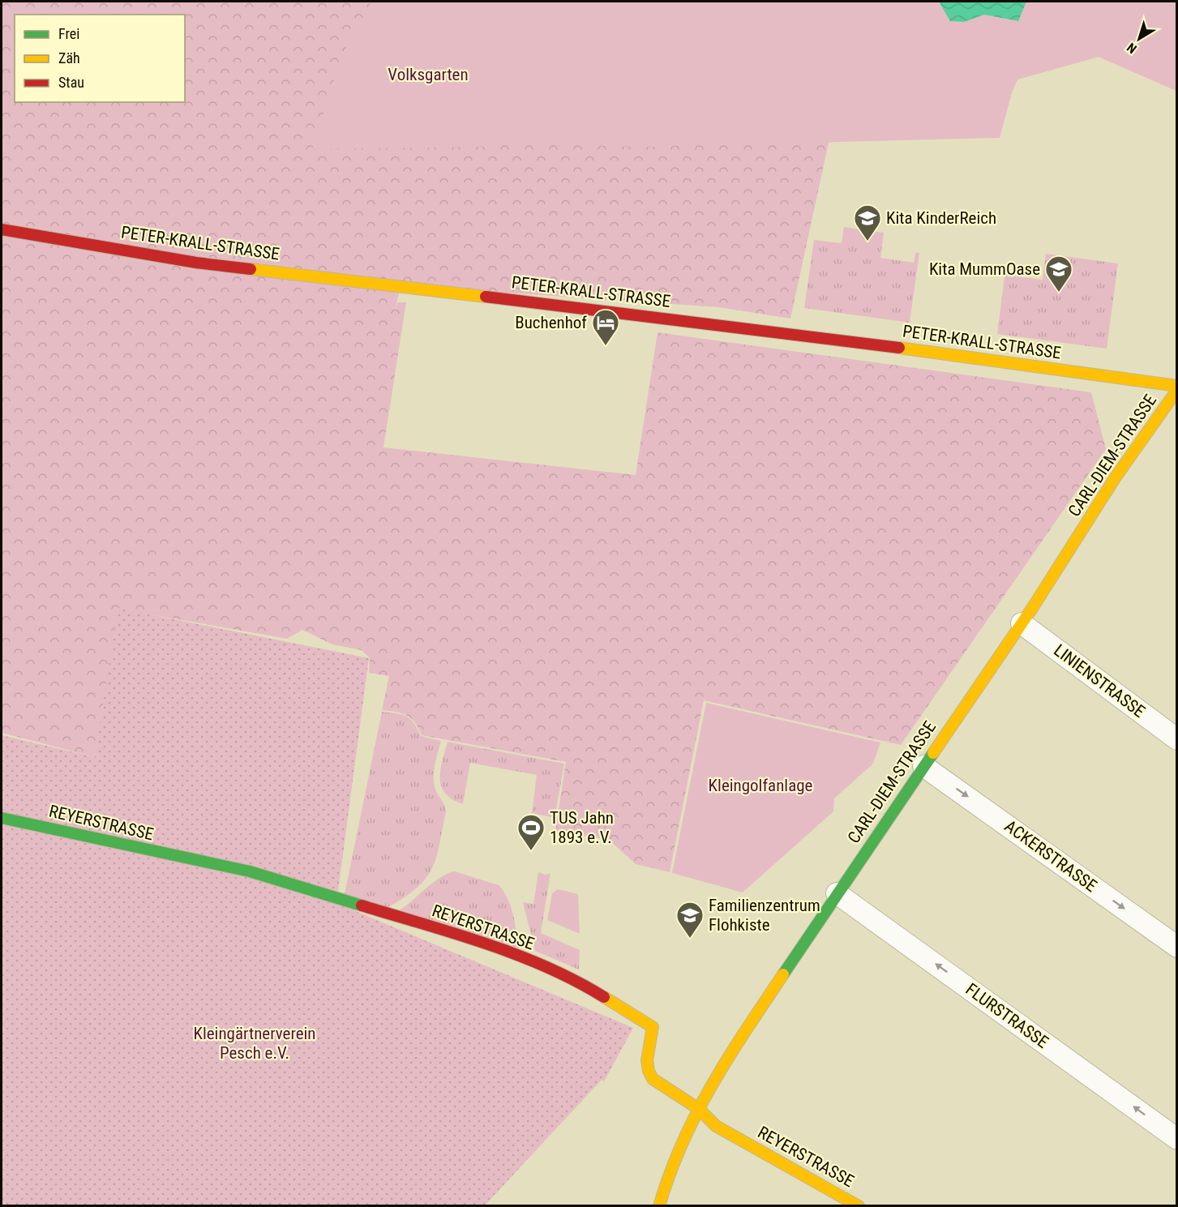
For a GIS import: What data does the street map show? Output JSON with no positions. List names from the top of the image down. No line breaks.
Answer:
{"streets":{"street":["PETER-KRALL-STRASSE","CARL-DIEM-STRASSE","LINIENSTRASSE","REYERSTRASSE","ACKERSTRASSE","FLURSTRASSE"]},"crossings":[["CARL-DIEM-STRASSE","LINIENSTRASSE"],["CARL-DIEM-STRASSE","REYERSTRASSE"],["CARL-DIEM-STRASSE","ACKERSTRASSE"],["CARL-DIEM-STRASSE","FLURSTRASSE"]],"one_way":["ACKERSTRASSE","FLURSTRASSE"],"parks":["Volksgarten","Kleingolfanlage","Kleingärtnerverein Pesch e.V."],"places":{"school or university":["Kita KinderReich","Kita MummOase","Familienzentrum Flohkiste"],"hotel":["Buchenhof"],"sports":["TUS Jahn 1893 e.V."]},"legend":["Frei","Zäh","Stau"],"north":"bottom left"}
